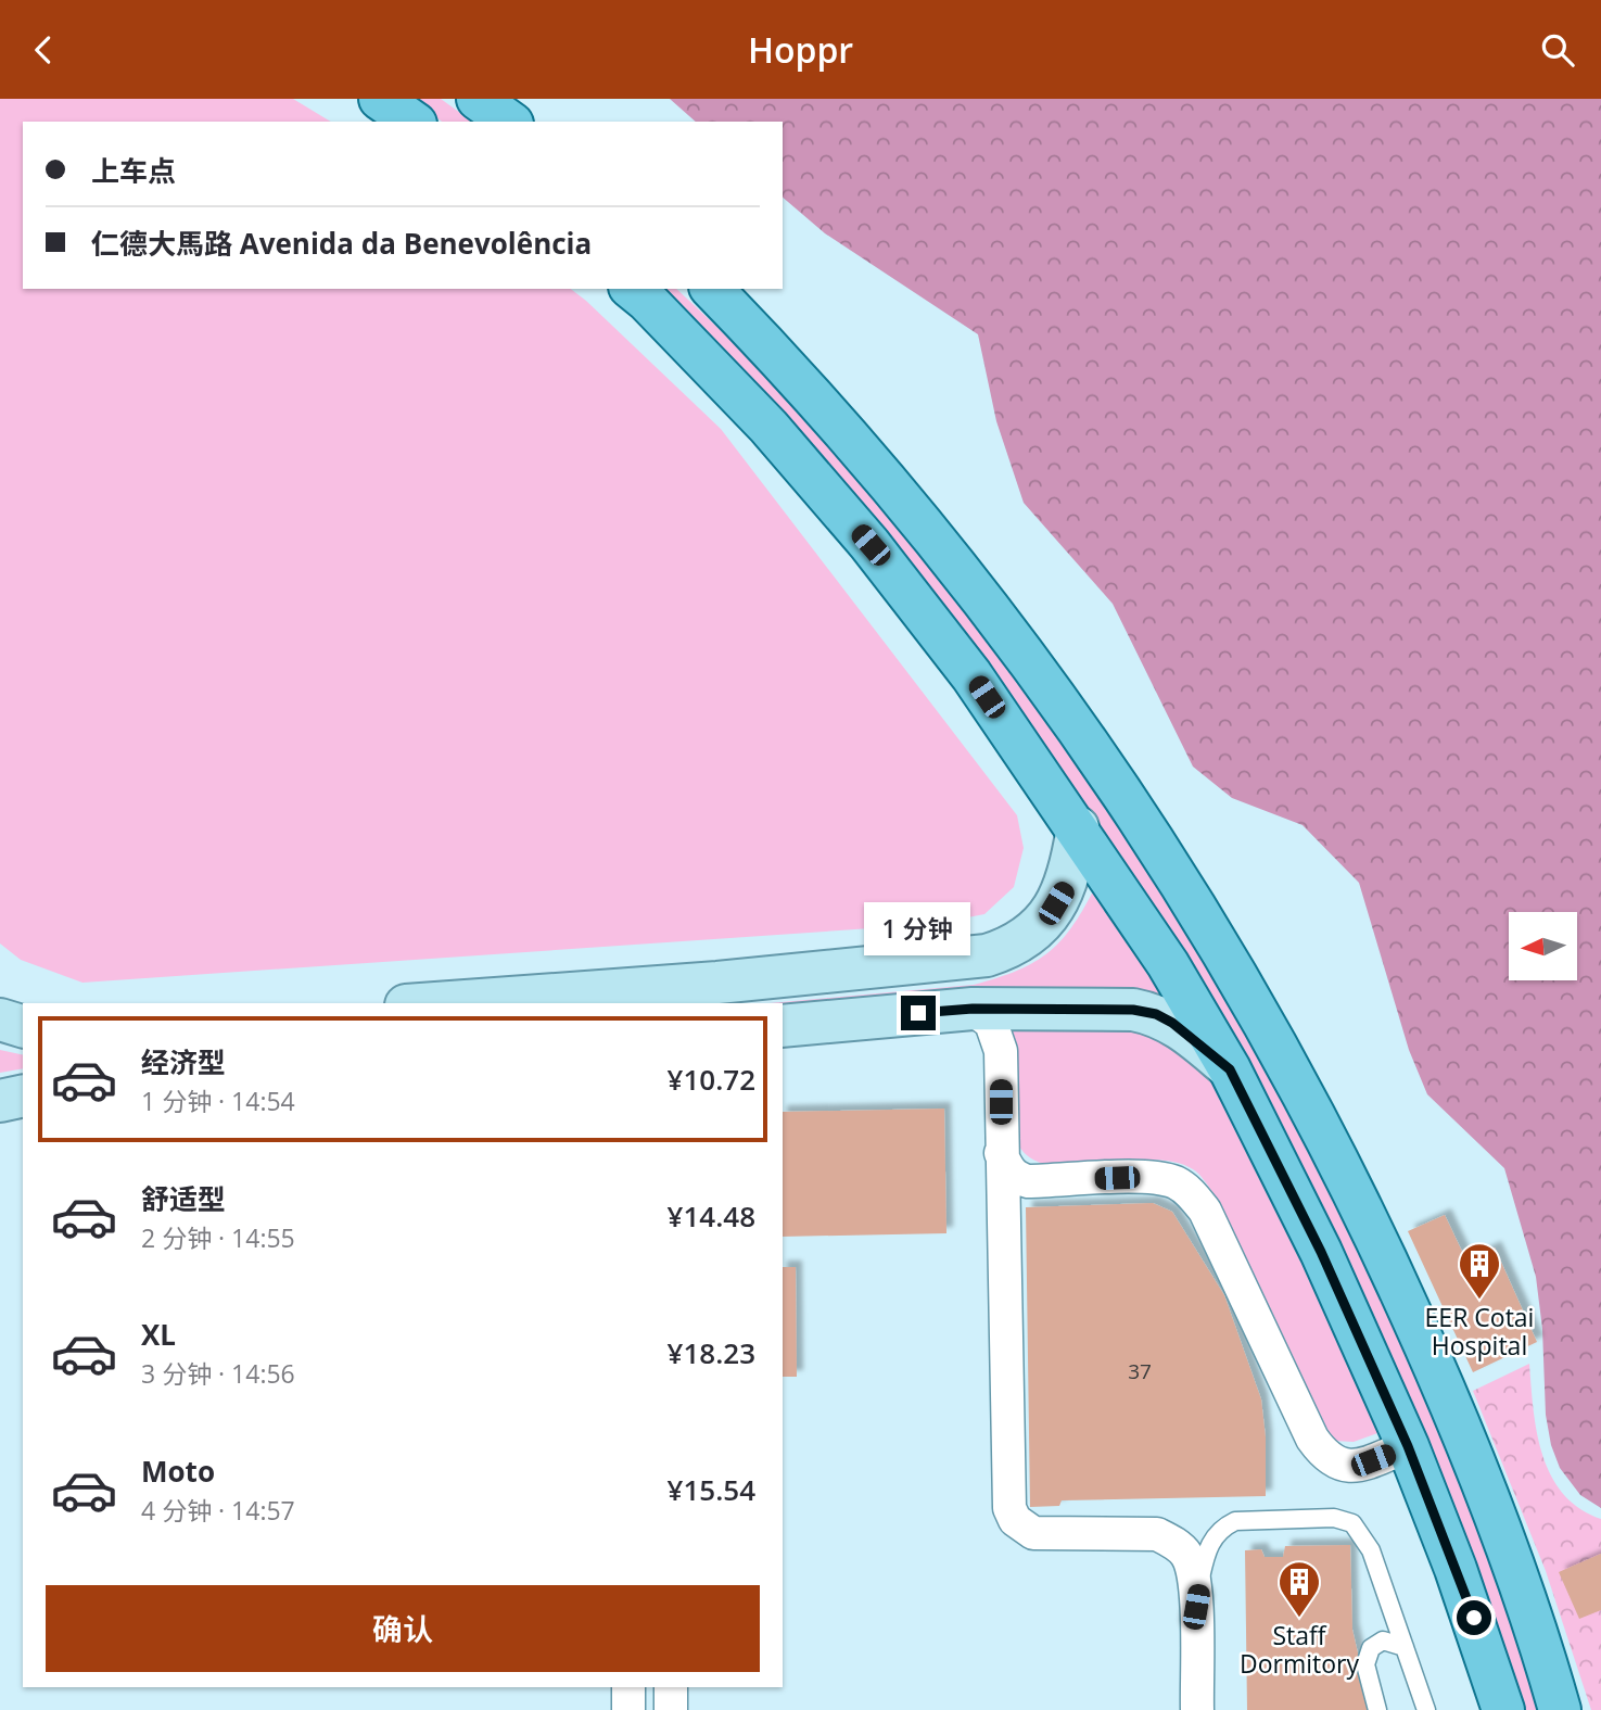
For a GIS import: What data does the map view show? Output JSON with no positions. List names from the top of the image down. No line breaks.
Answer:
{"places":{"building":["EER Cotai Hospital","Staff Dormitory"]},"house_numbers":["37"],"north":"left","page":{"header":"Hoppr","banner":["上车点","仁德大馬路 Avenida da Benevolência"],"bubble":"1 分钟","list":[{"name":"经济型","note":"1 分钟 · 14:54","value":"¥10.72"},{"name":"舒适型","note":"2 分钟 · 14:55","value":"¥14.48"},{"name":"XL","note":"3 分钟 · 14:56","value":"¥18.23"},{"name":"Moto","note":"4 分钟 · 14:57","value":"¥15.54"}],"buttons":"确认"}}
